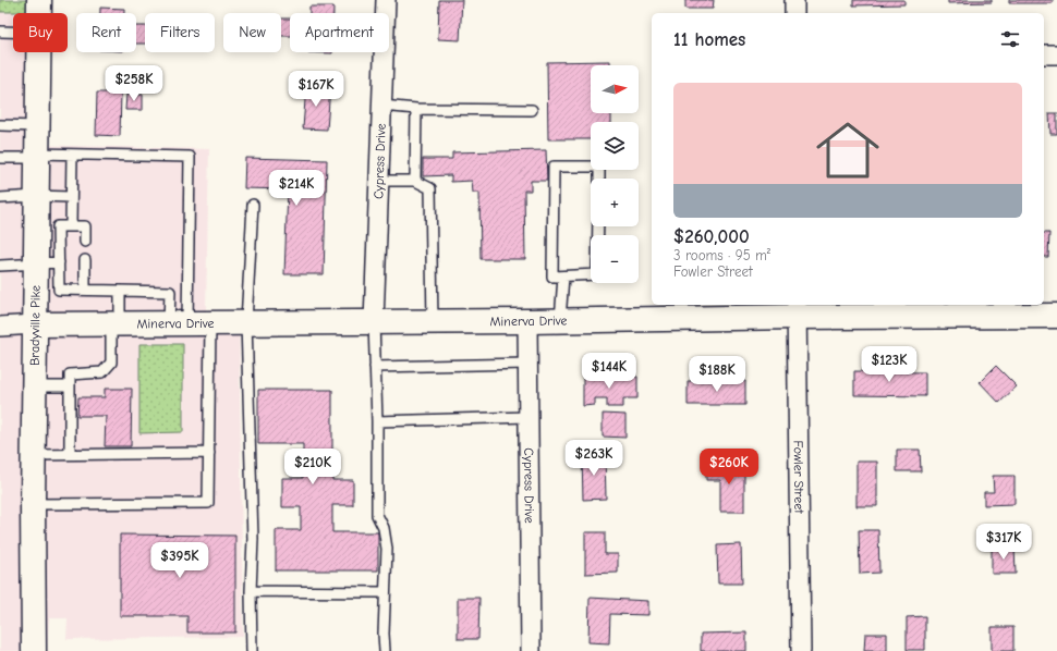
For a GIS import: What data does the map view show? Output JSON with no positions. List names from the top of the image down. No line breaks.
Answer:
{"streets":{"street":["Cypress Drive","Minerva Drive","Bradyville Pike","Fowler Street"]},"crossings":[["Cypress Drive","Minerva Drive"],["Minerva Drive","Bradyville Pike"],["Minerva Drive","Fowler Street"]],"north":"right","page":{"chip":["Buy","Rent","Filters","New","Apartment"],"heading":"11 homes","map_buttons":["+","−"],"price":["$258K","$167K","$214K","$123K","$144K","$188K","$263K","$210K","$260K","$317K","$395K"],"list":[{"name":"$260,000","note":"3 rooms · 95 m² · Fowler Street"}]}}
